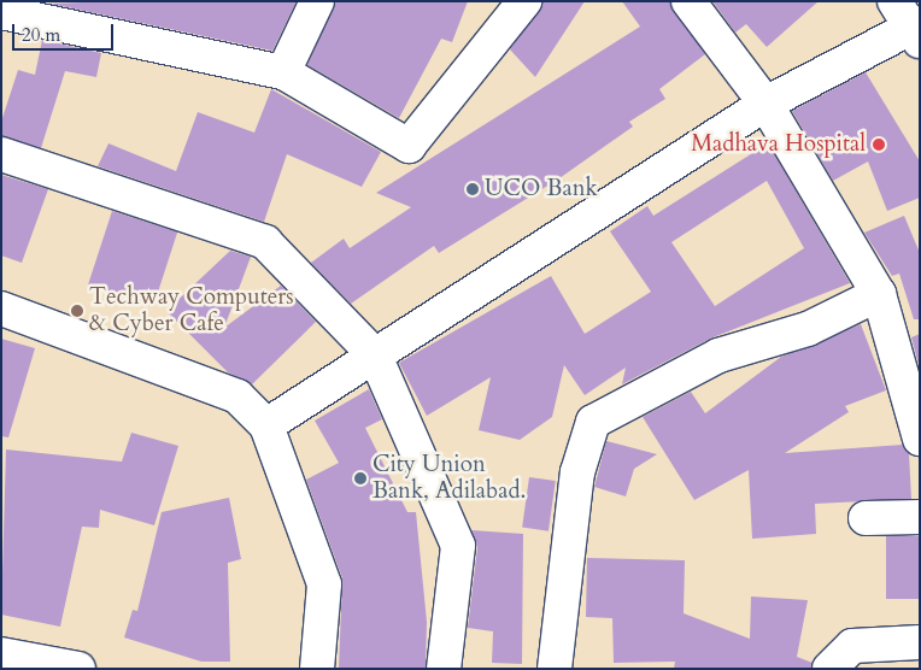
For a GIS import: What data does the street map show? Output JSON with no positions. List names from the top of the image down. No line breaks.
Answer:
{"places":["Madhava Hospital","UCO Bank","Techway Computers & Cyber Cafe","City Union Bank, Adilabad."],"scale_bar":"20 m"}
